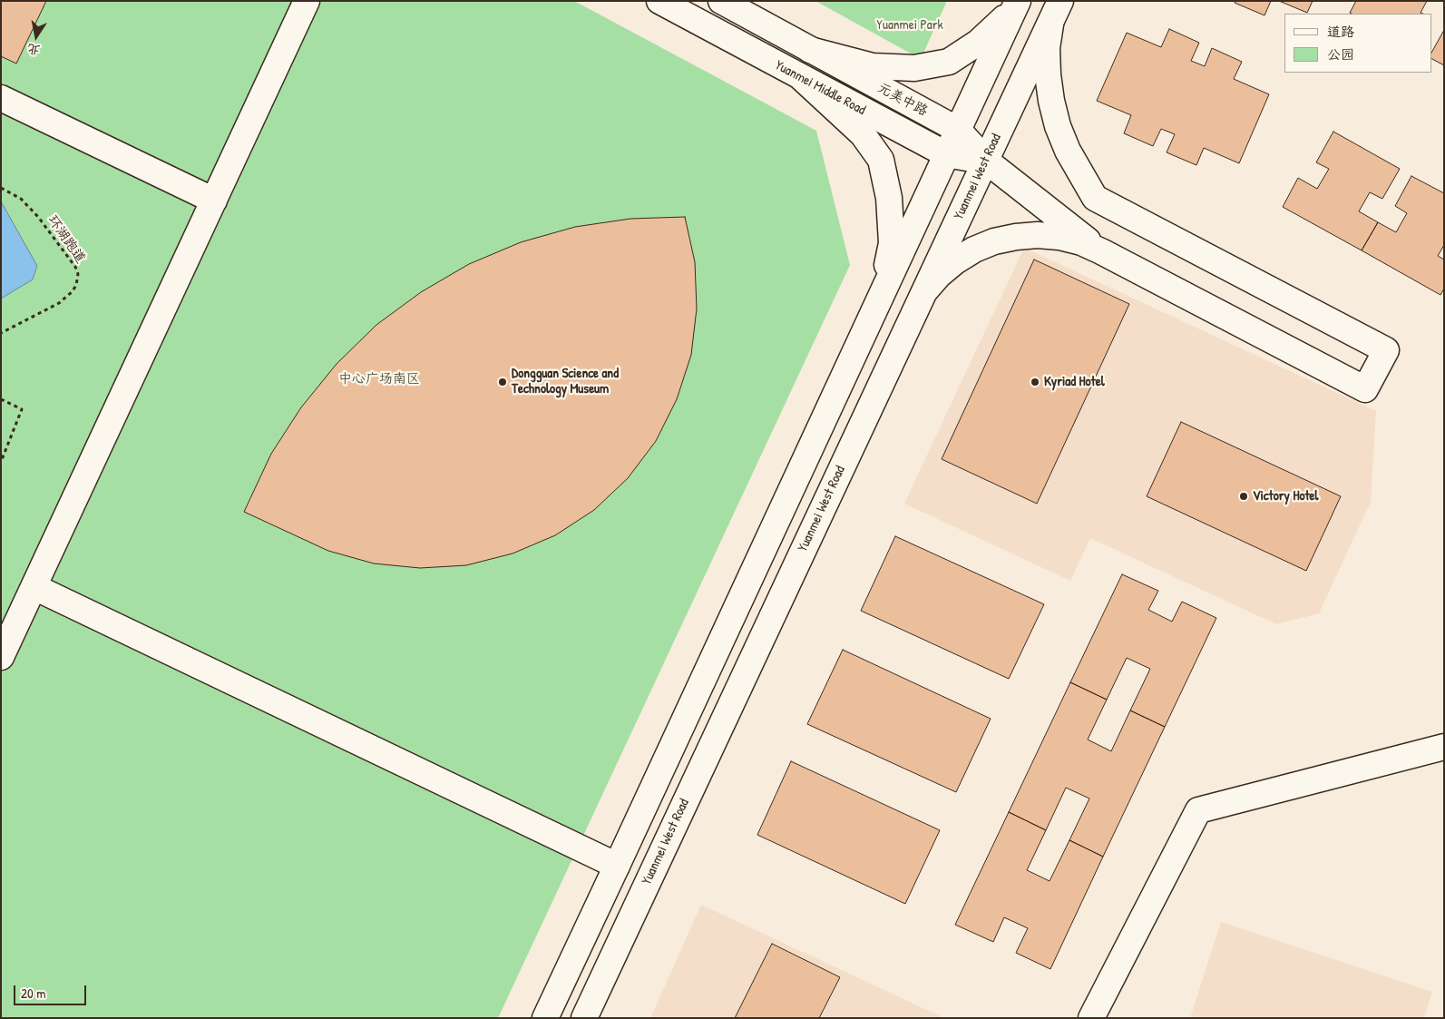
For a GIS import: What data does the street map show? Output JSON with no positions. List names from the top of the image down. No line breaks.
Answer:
{"streets":{"main road":["Yuanmei Middle Road","元美中路","Yuanmei West Road"],"path":["环湖跑道"]},"crossings":[["Yuanmei Middle Road","元美中路"],["Yuanmei Middle Road","Yuanmei West Road"],["元美中路","Yuanmei West Road"]],"parks":["Yuanmei Park","中心广场南区"],"places":["Dongguan Science and Technology Museum","Kyriad Hotel","Victory Hotel"],"legend":["道路","公园"],"scale_bar":"20 m","north":"bottom"}
